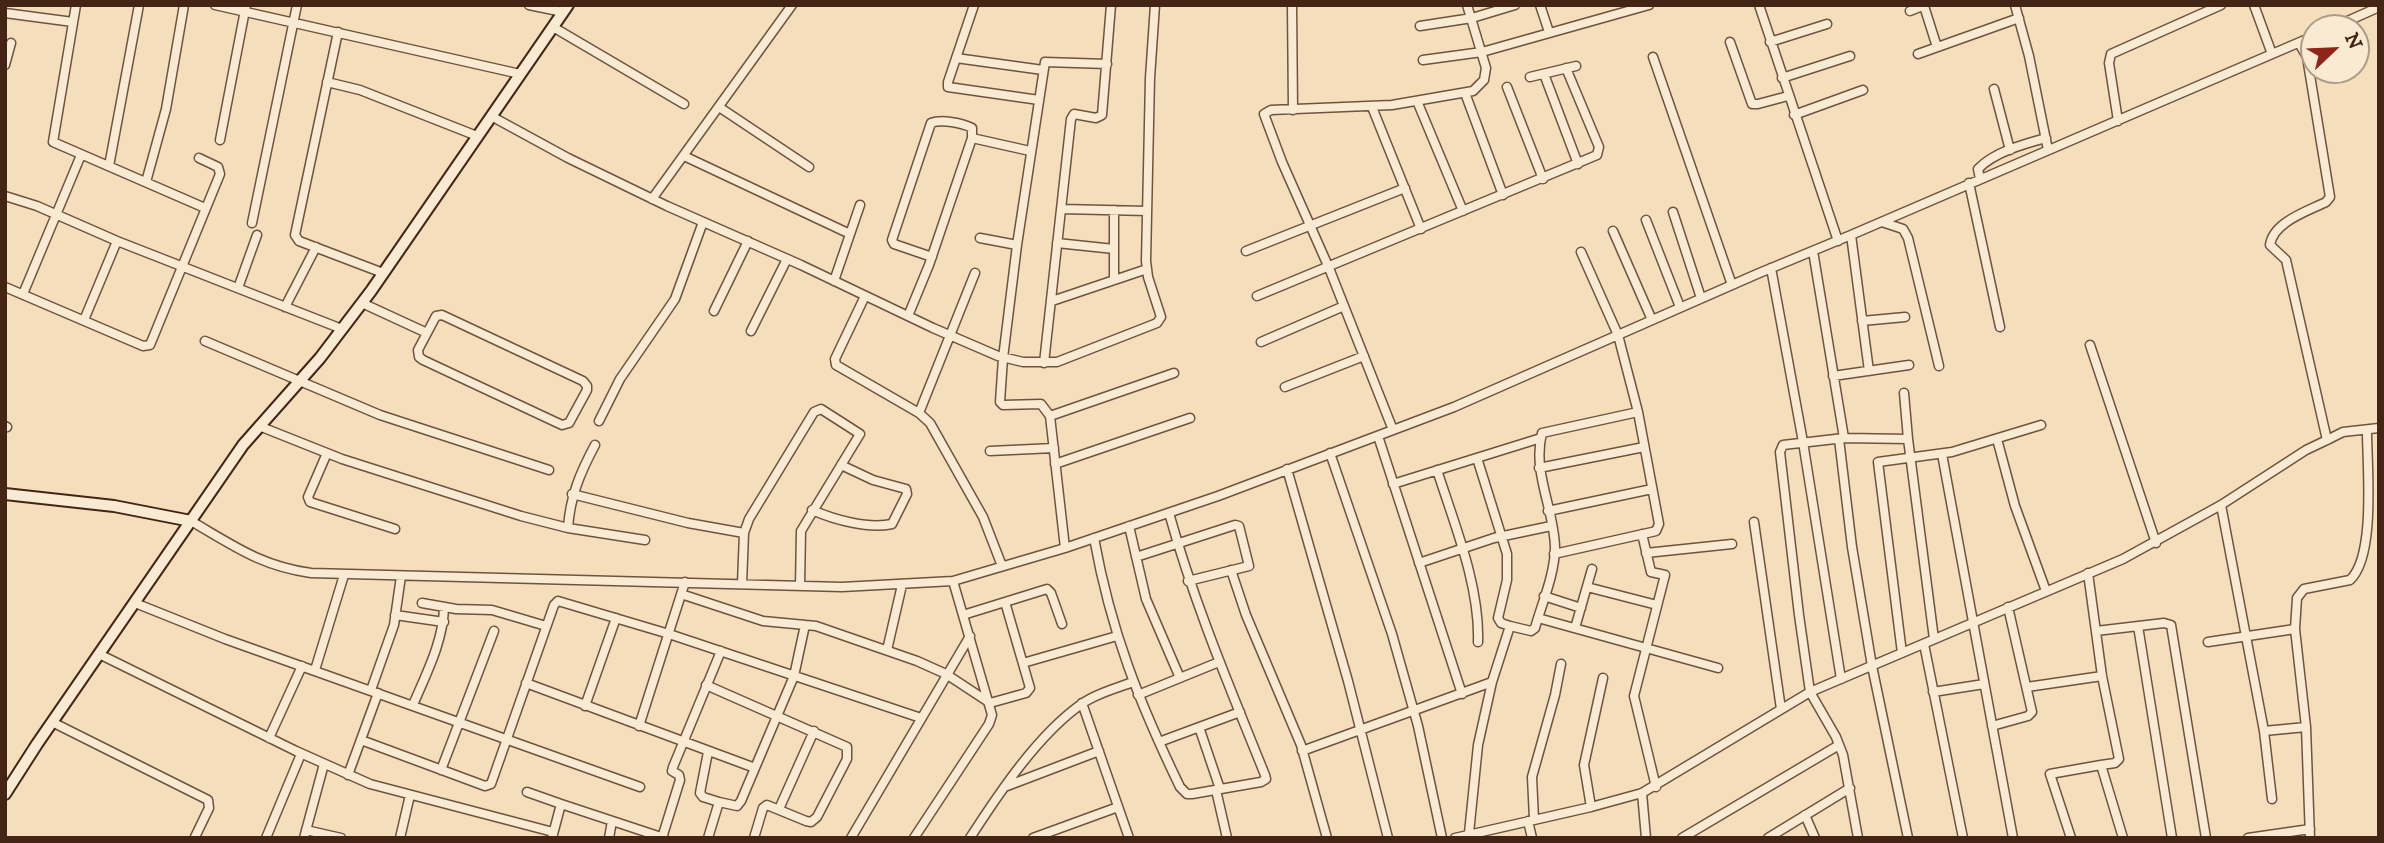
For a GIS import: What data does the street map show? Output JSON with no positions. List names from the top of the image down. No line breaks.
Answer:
{"north":"top right"}
